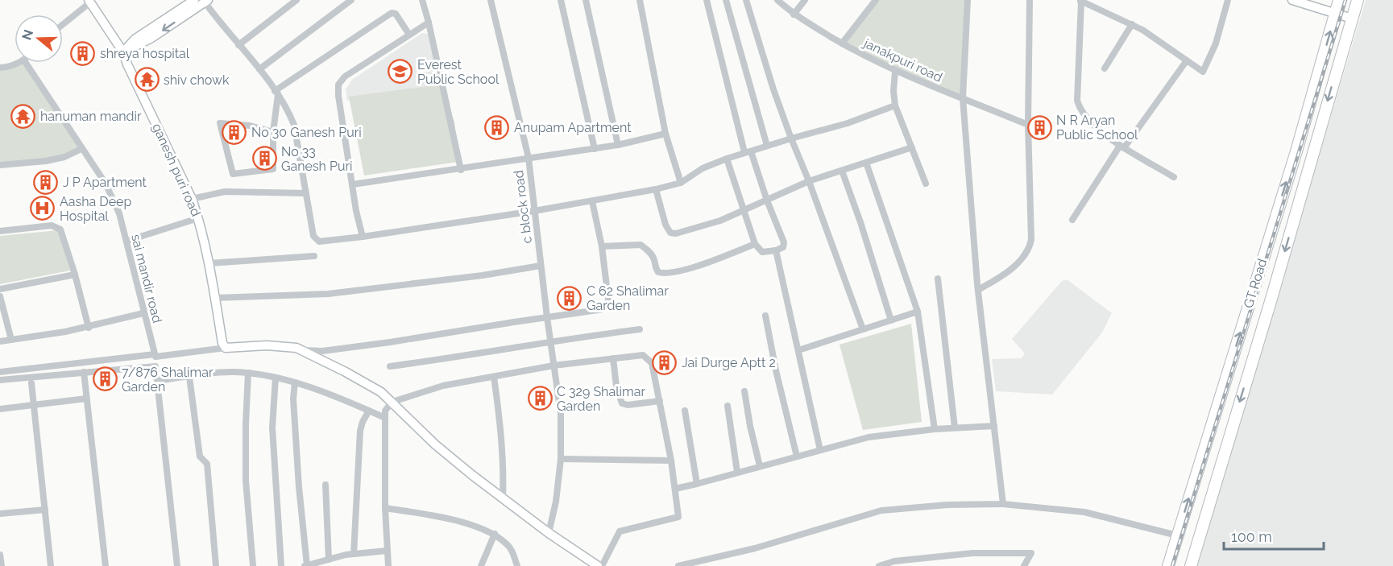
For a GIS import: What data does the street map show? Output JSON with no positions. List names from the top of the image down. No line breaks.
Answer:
{"streets":{"highway":["GT Road"],"street":["janakpuri road","ganesh puri road","c block road","sai mandir road"]},"places":{"building":["shreya hospital","Anupam Apartment","N R Aryan Public School","No 30 Ganesh Puri","No 33 Ganesh Puri","J P Apartment","C 62 Shalimar Garden","Jai Durge Aptt 2","7/876 Shalimar Garden","C 329 Shalimar Garden"],"school or university":["Everest Public School"],"temple":["shiv chowk","hanuman mandir"],"hospital":["Aasha Deep Hospital"]},"scale_bar":"100 m","north":"left"}
